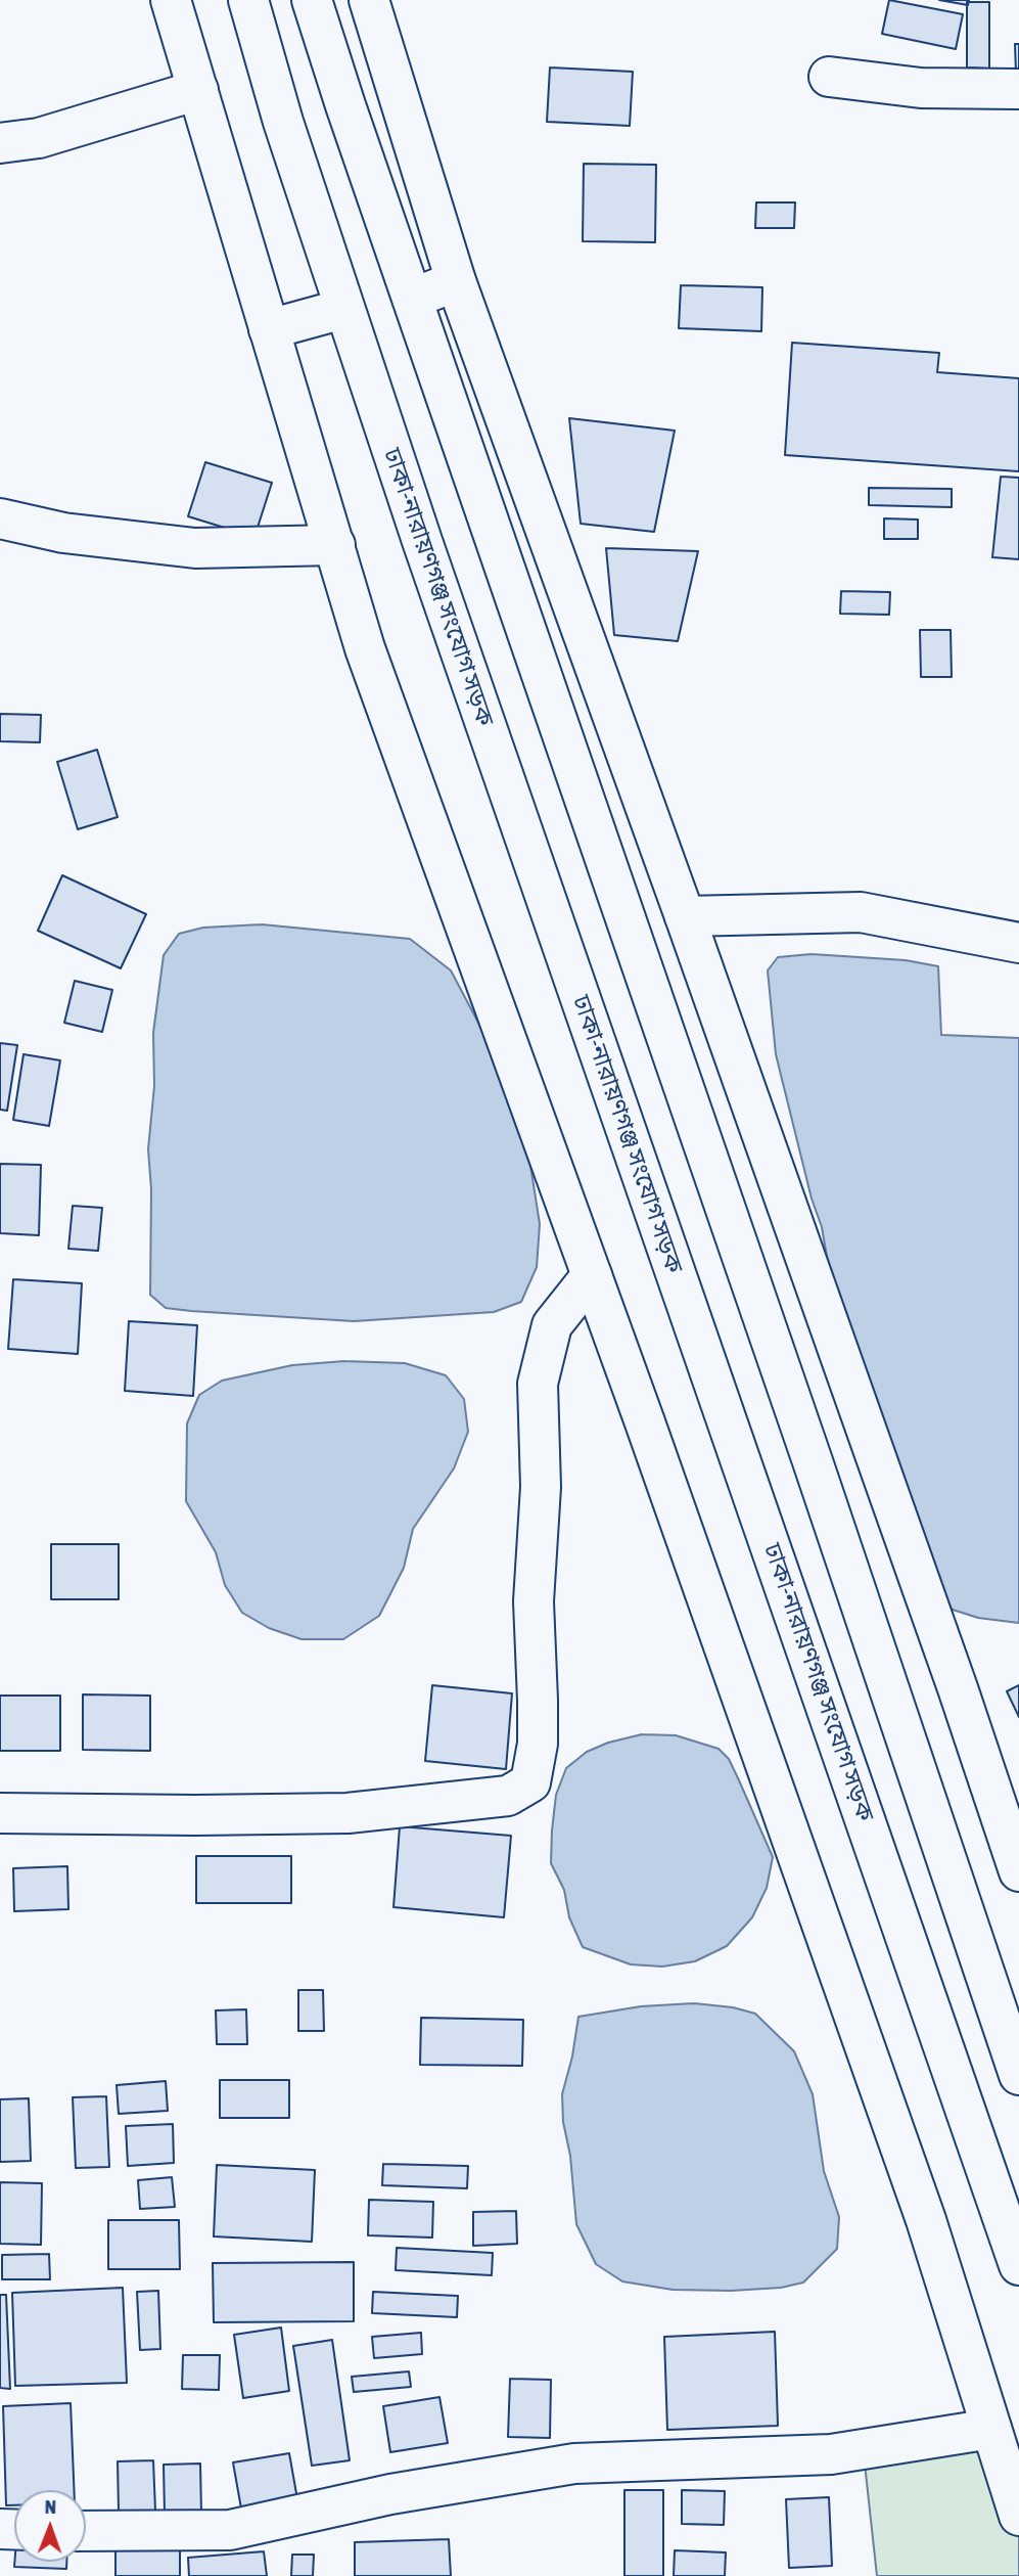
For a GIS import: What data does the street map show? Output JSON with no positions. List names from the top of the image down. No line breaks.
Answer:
{"streets":{"street":["ঢাকা-নারায়ণগঞ্জ সংযোগ সড়ক"]},"north":"top"}
